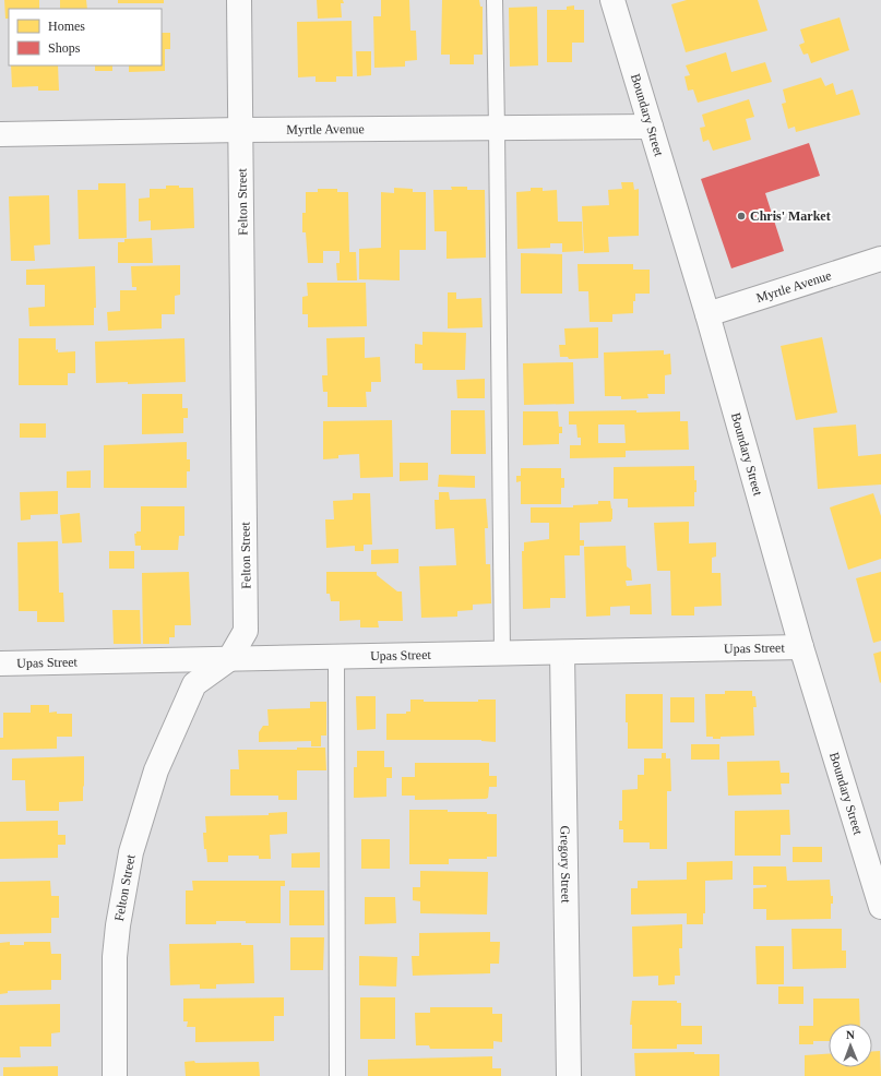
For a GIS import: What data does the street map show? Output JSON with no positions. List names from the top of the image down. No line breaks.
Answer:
{"streets":{"street":["Boundary Street","Myrtle Avenue","Felton Street","Upas Street","Gregory Street"]},"crossings":[["Boundary Street","Myrtle Avenue"],["Boundary Street","Upas Street"],["Myrtle Avenue","Felton Street"],["Felton Street","Upas Street"],["Upas Street","Gregory Street"]],"places":["Chris' Market"],"legend":["Homes","Shops"],"north":"top"}
